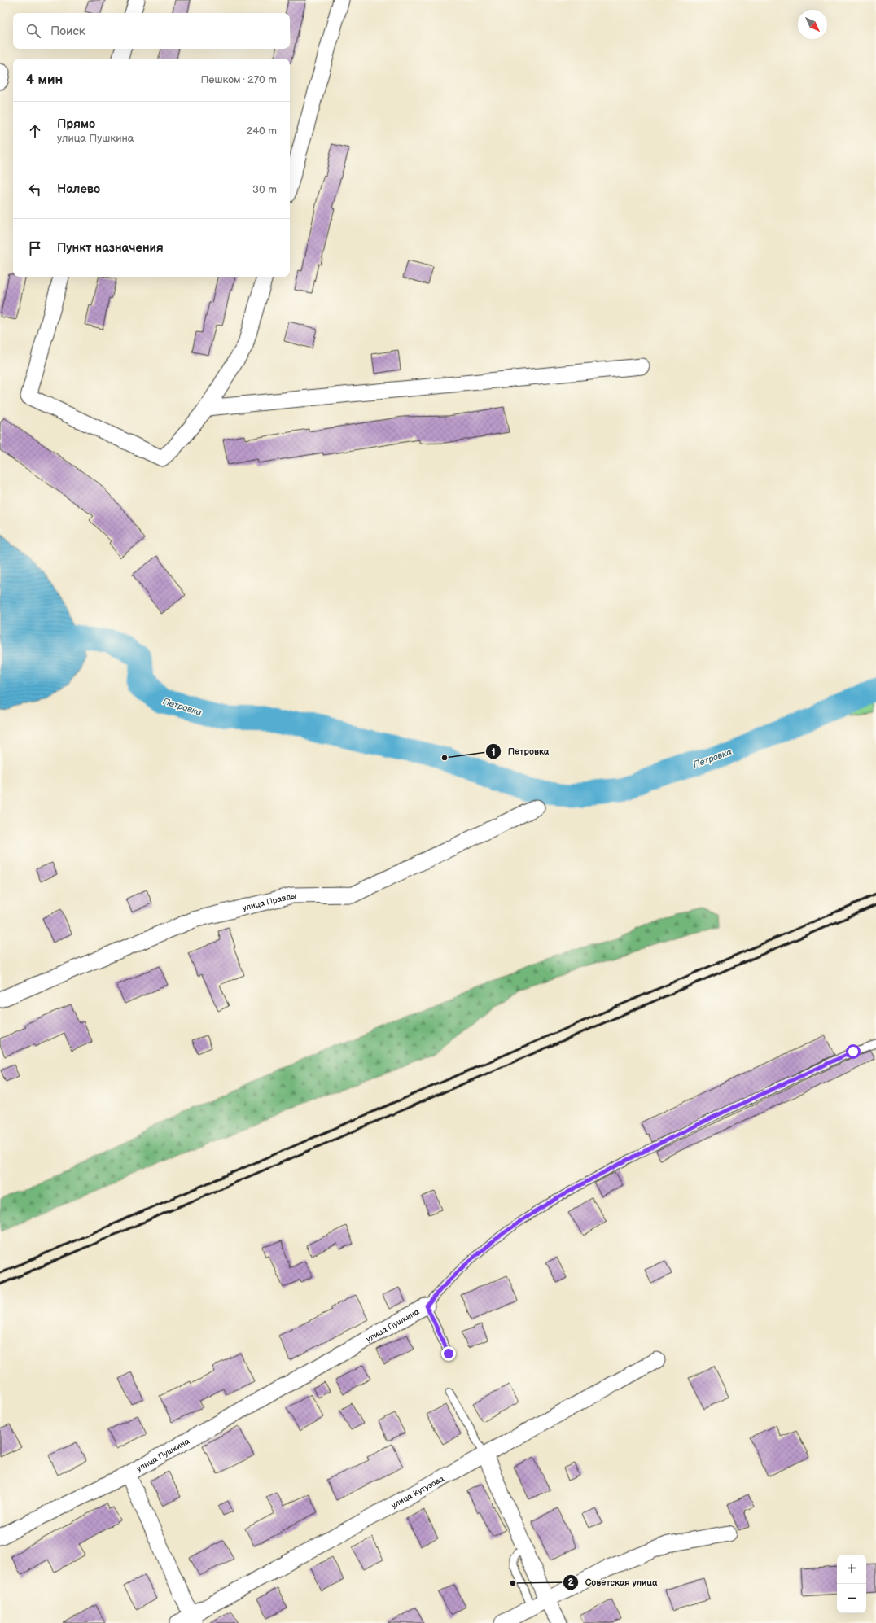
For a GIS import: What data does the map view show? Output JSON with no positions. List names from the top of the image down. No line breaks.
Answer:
{"streets":{"street":["улица Правды","улица Пушкина","улица Кутузова"]},"water":["Петровка"],"places":["Петровка","Советская улица"],"north":"bottom right","page":{"search":"Поиск","heading":["4 мин","Пешком · 270 m"],"list":[["Прямо","улица Пушкина","240 m"],["Налево","30 m"],"Пункт назначения"],"map_buttons":["+","−"]}}
